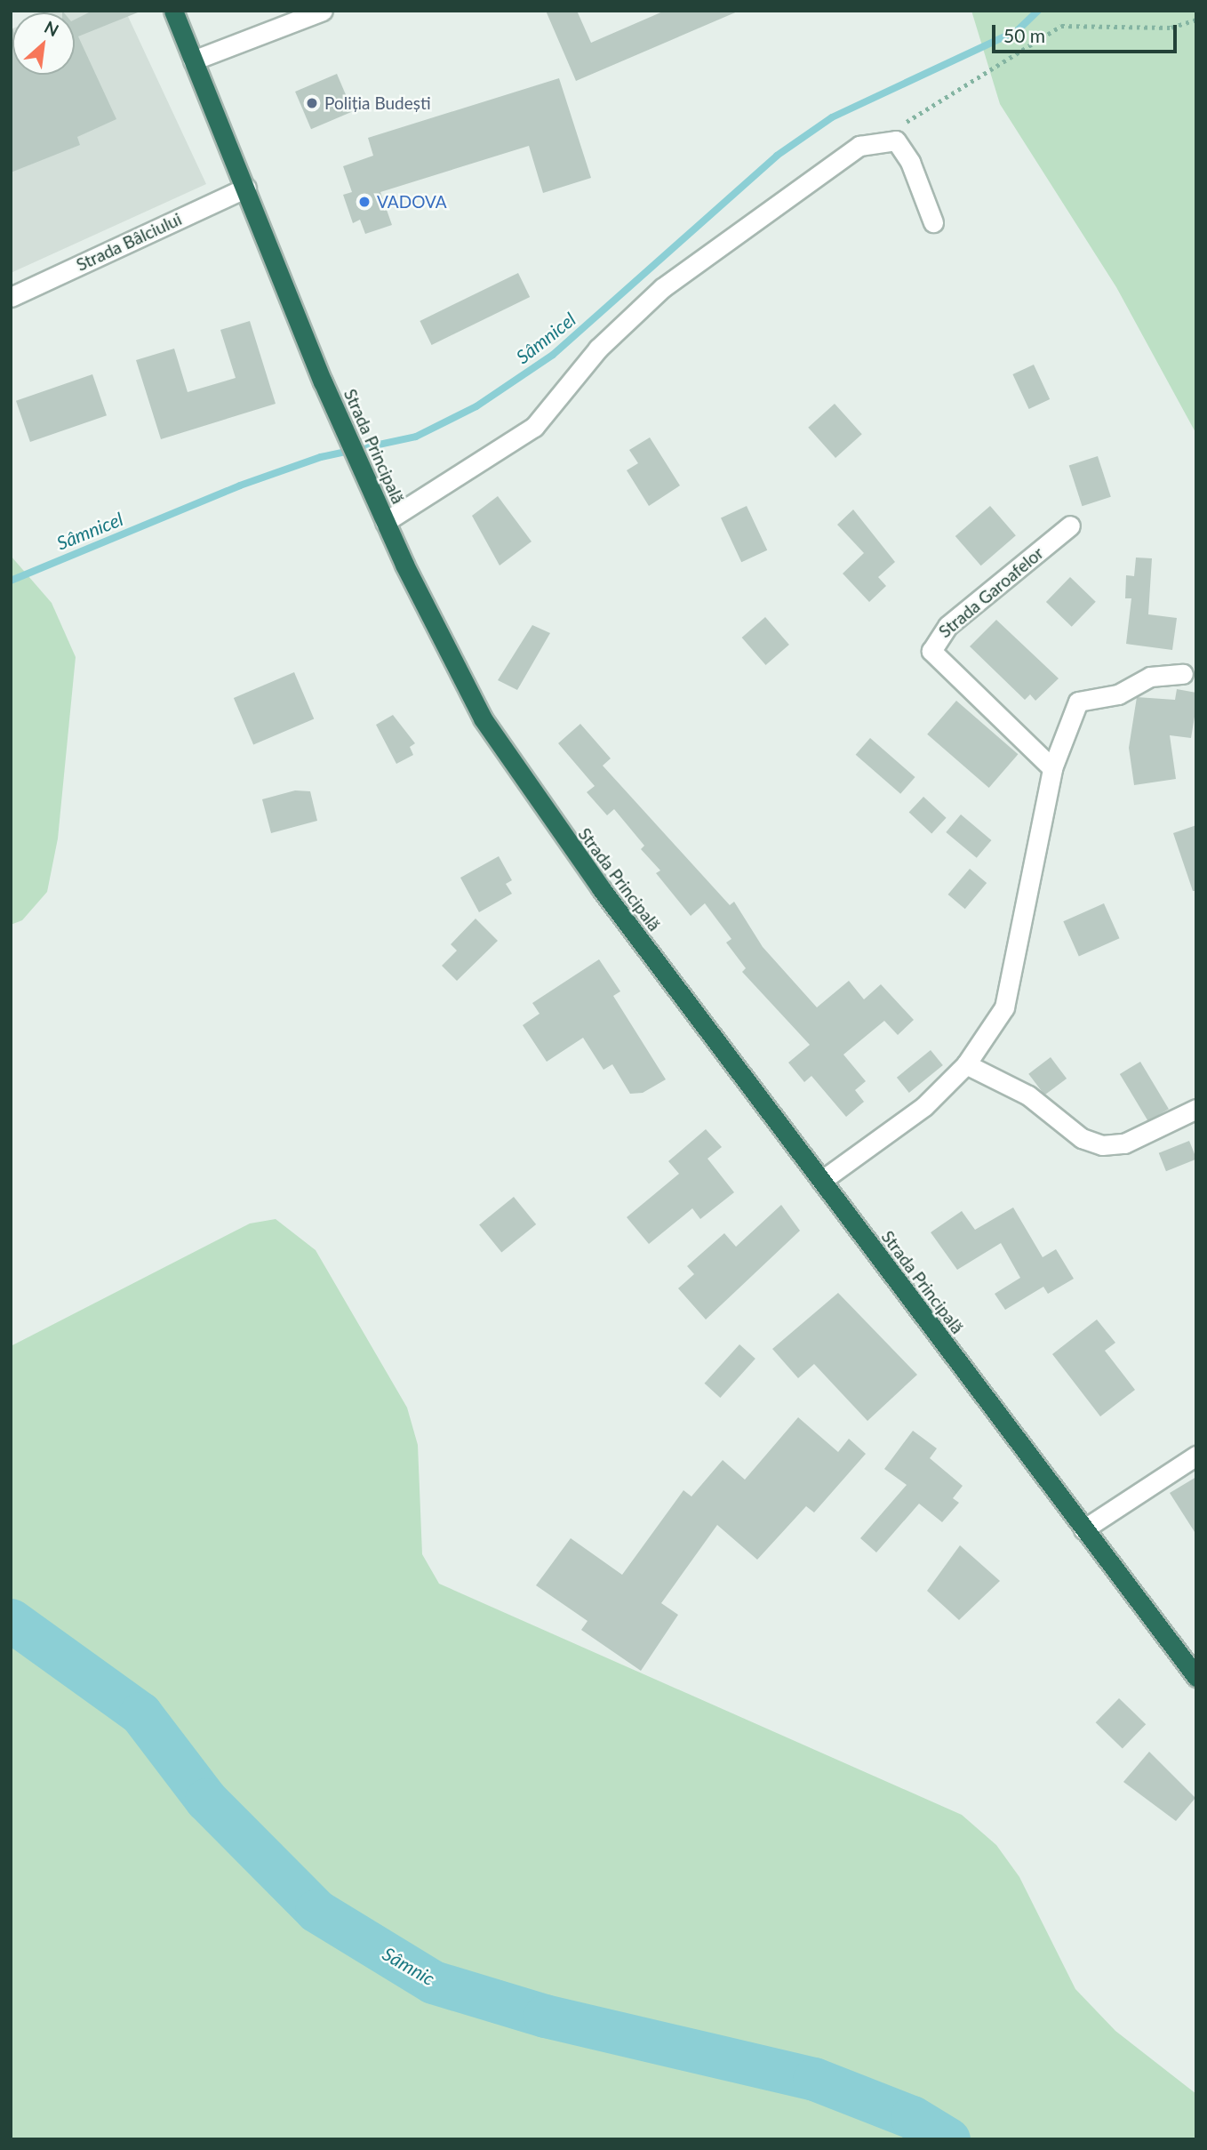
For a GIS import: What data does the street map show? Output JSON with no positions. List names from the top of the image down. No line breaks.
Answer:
{"streets":{"highway":["Strada Principală"],"street":["Strada Bâlciului","Strada Garoafelor"]},"crossings":[["Strada Bâlciului","Strada Principală"]],"water":["Sâmnicel","Sâmnic"],"places":["Poliția Budești","VADOVA"],"scale_bar":"50 m","north":"top right"}
